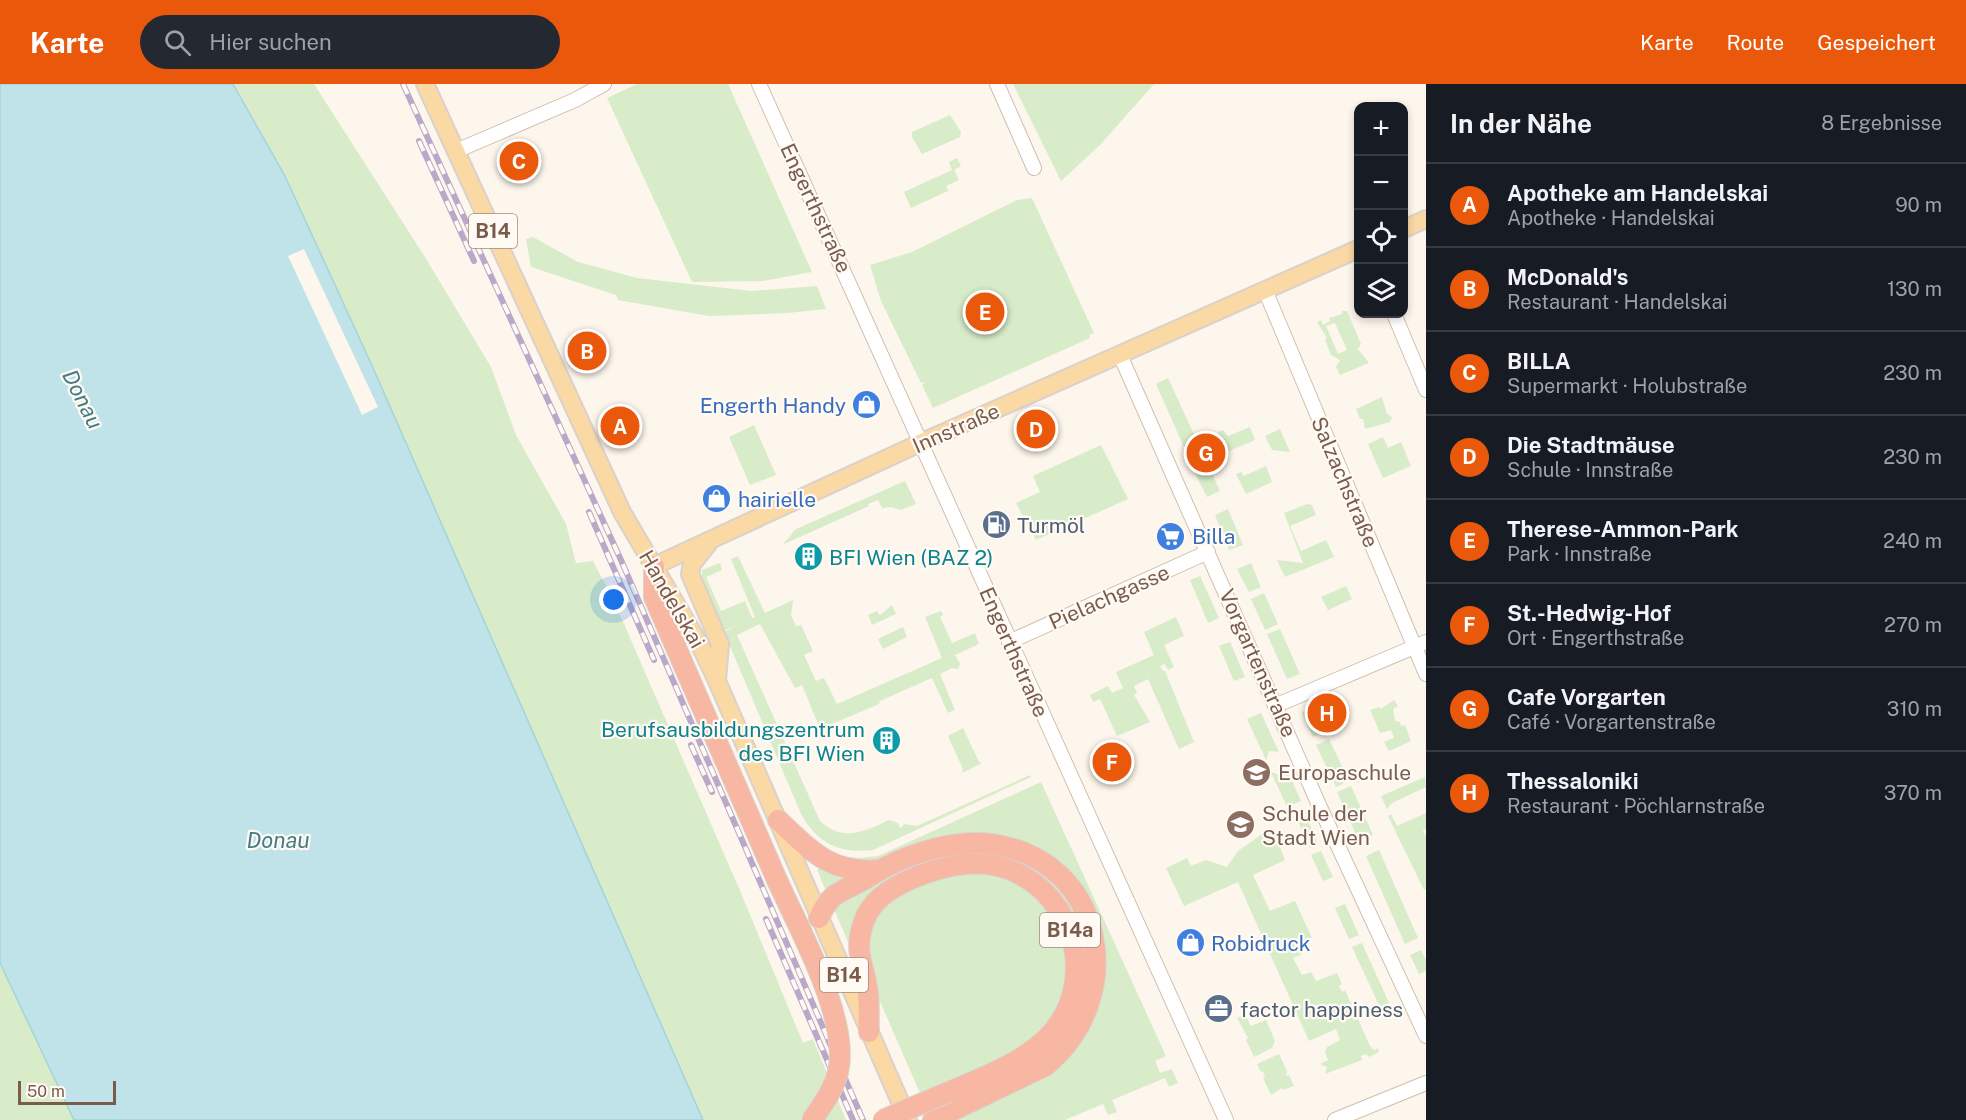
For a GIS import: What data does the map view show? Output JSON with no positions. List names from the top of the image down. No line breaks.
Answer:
{"streets":{"highway":["B14a"],"main road":["B14","Innstraße","Handelskai"],"street":["Engerthstraße","Salzachstraße","Pielachgasse","Vorgartenstraße"]},"crossings":[["Engerthstraße","Innstraße"],["Engerthstraße","Pielachgasse"],["Innstraße","Salzachstraße"],["Innstraße","Handelskai"],["Innstraße","Vorgartenstraße"],["Pielachgasse","Vorgartenstraße"],["Handelskai","B14a"]],"water":["Donau"],"places":{"shop":["Engerth Handy","hairielle","Robidruck"],"fuel station":["Turmöl"],"supermarket":["Billa"],"building":["BFI Wien (BAZ 2)","Berufsausbildungszentrum des BFI Wien"],"school or university":["Europaschule","Schule der Stadt Wien"],"office":["factor happiness"]},"scale_bar":"50 m","page":{"header":"Karte","search":"Hier suchen","nav":["Karte","Route","Gespeichert"],"heading":["In der Nähe","8 Ergebnisse"],"map_buttons":["+","−"],"pins":["C","E","B","A","D","G","H","F"],"list":[{"mark":"A","name":"Apotheke am Handelskai","note":"Apotheke · Handelskai","value":"90 m"},{"mark":"B","name":"McDonald's","note":"Restaurant · Handelskai","value":"130 m"},{"mark":"C","name":"BILLA","note":"Supermarkt · Holubstraße","value":"230 m"},{"mark":"D","name":"Die Stadtmäuse","note":"Schule · Innstraße","value":"230 m"},{"mark":"E","name":"Therese-Ammon-Park","note":"Park · Innstraße","value":"240 m"},{"mark":"F","name":"St.-Hedwig-Hof","note":"Ort · Engerthstraße","value":"270 m"},{"mark":"G","name":"Cafe Vorgarten","note":"Café · Vorgartenstraße","value":"310 m"},{"mark":"H","name":"Thessaloniki","note":"Restaurant · Pöchlarnstraße","value":"370 m"}],"scale":"50 m"}}
